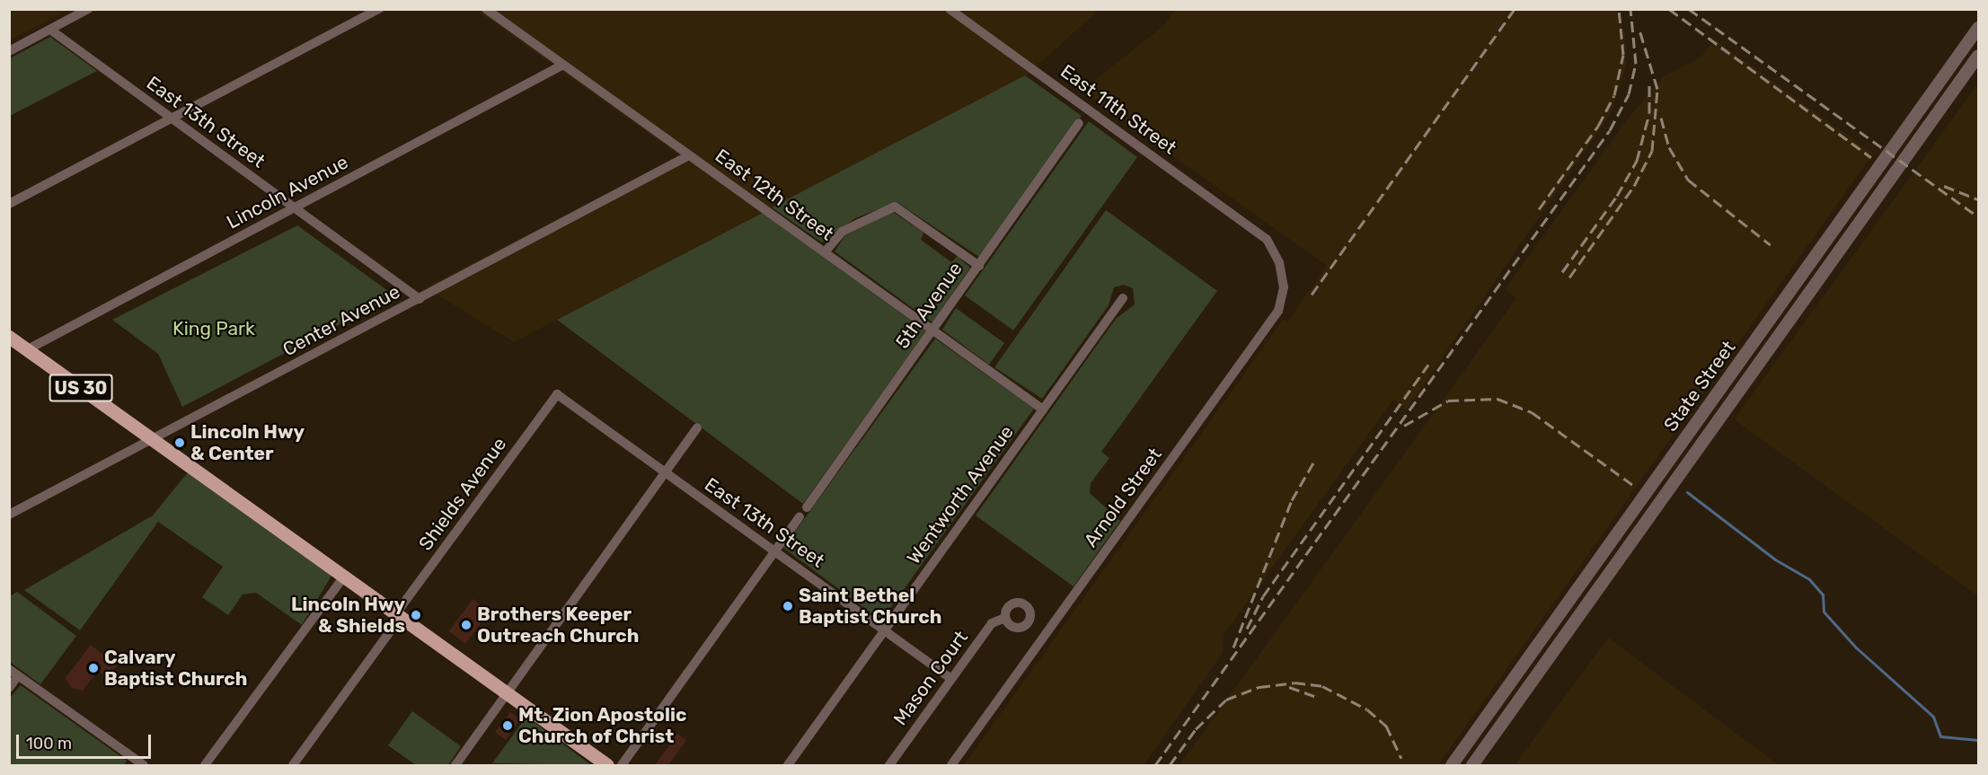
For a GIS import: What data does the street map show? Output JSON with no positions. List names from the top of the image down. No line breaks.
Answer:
{"streets":{"main road":["US 30"],"street":["East 11th Street","East 13th Street","Lincoln Avenue","East 12th Street","5th Avenue","Center Avenue","State Street","Shields Avenue","Wentworth Avenue","Arnold Street","Mason Court"]},"crossings":[["East 11th Street","Arnold Street"],["East 13th Street","Lincoln Avenue"],["East 13th Street","Center Avenue"],["East 13th Street","Shields Avenue"],["East 13th Street","Wentworth Avenue"],["East 13th Street","Mason Court"],["Lincoln Avenue","East 12th Street"],["Lincoln Avenue","US 30"],["East 12th Street","5th Avenue"],["East 12th Street","Center Avenue"],["East 12th Street","Wentworth Avenue"],["Center Avenue","US 30"],["US 30","Shields Avenue"]],"parks":["King Park"],"places":["Lincoln Hwy & Center","Saint Bethel Baptist Church","Lincoln Hwy & Shields","Brothers Keeper Outreach Church","Calvary Baptist Church","Mt. Zion Apostolic Church of Christ"],"scale_bar":"100 m"}
